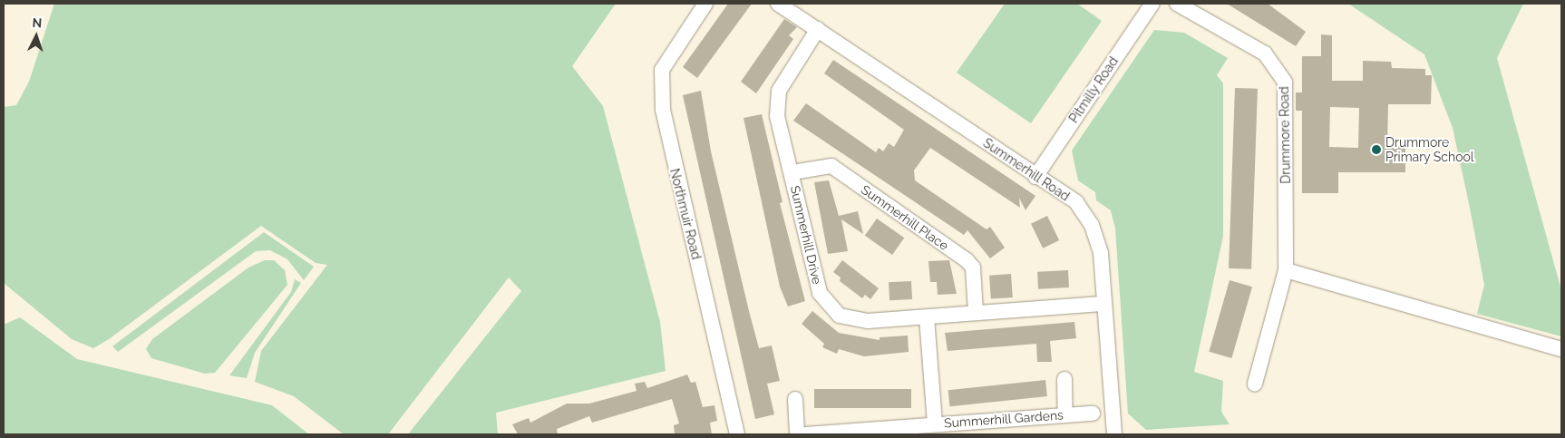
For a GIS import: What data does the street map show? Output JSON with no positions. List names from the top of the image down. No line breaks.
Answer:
{"streets":{"street":["Pitmilly Road","Drummore Road","Summerhill Road","Northmuir Road","Summerhill Place","Summerhill Drive","Summerhill Gardens"]},"crossings":[["Pitmilly Road","Summerhill Road"],["Summerhill Road","Summerhill Drive"],["Summerhill Place","Summerhill Drive"]],"places":["Drummore Primary School"],"north":"top"}
